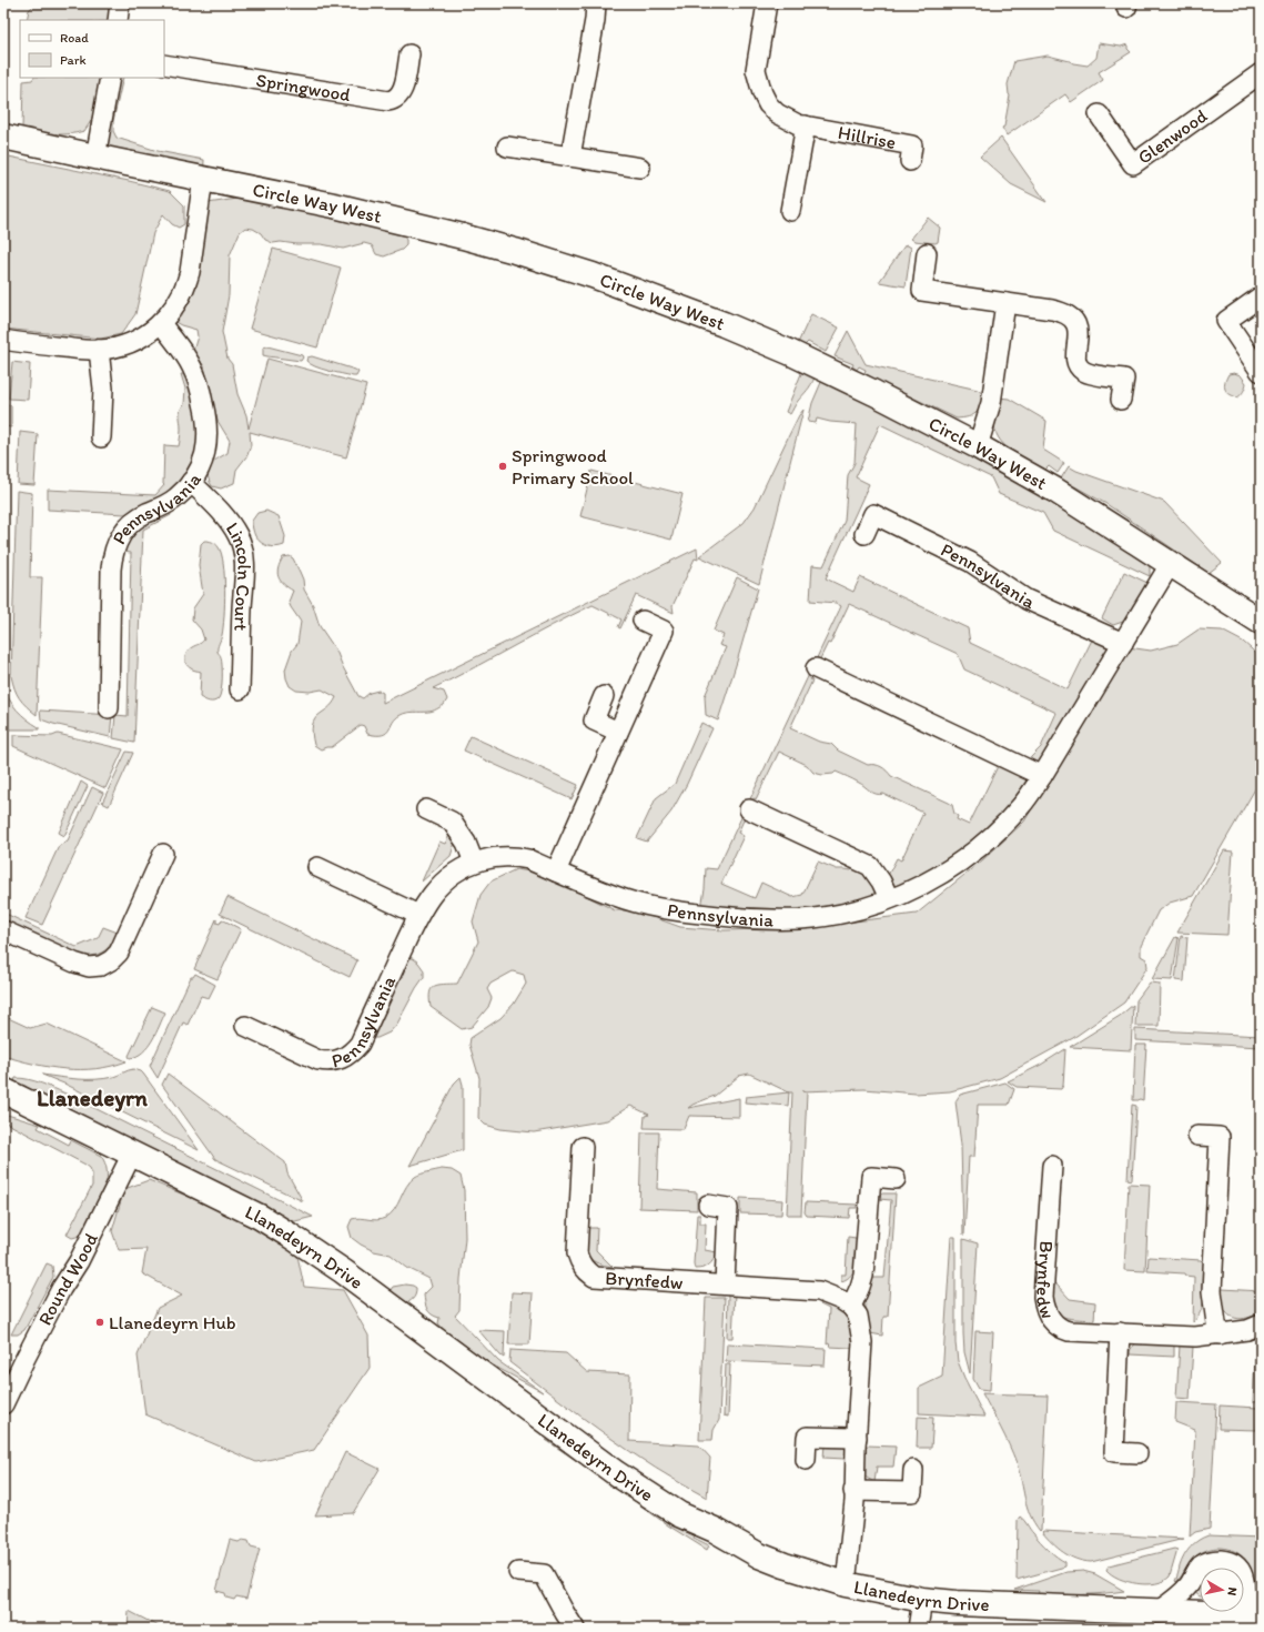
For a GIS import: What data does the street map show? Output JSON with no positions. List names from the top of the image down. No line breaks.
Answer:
{"streets":{"street":["Springwood","Glenwood","Hillrise","Circle Way West","Pennsylvania","Lincoln Court","Llanedeyrn Drive","Brynfedw","Round Wood"]},"crossings":[["Circle Way West","Pennsylvania"],["Pennsylvania","Lincoln Court"],["Llanedeyrn Drive","Round Wood"]],"districts":["Llanedeyrn"],"places":["Springwood Primary School","Llanedeyrn Hub"],"legend":["Road","Park"],"north":"right"}
